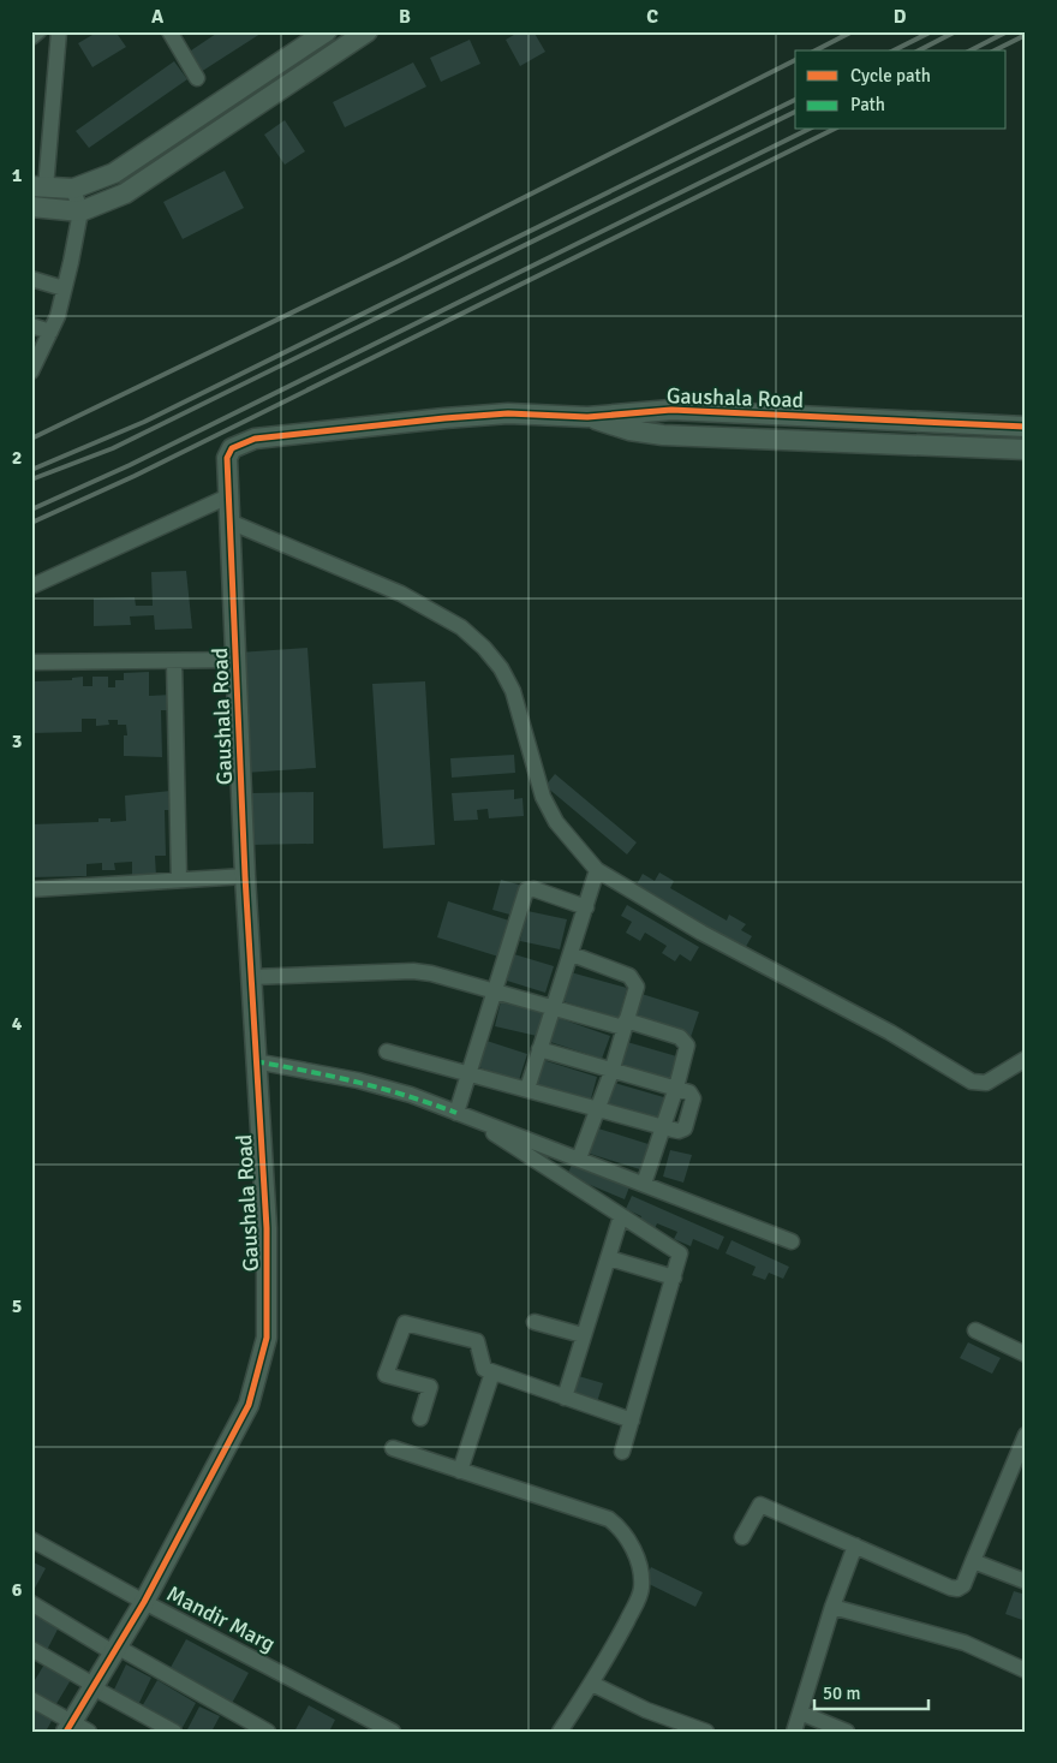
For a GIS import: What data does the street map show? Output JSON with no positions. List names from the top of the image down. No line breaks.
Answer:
{"streets":{"street":["Gaushala Road","Mandir Marg"]},"crossings":[["Gaushala Road","Mandir Marg"]],"legend":["Cycle path","Path"],"scale_bar":"50 m","grid":{"columns":["A","B","C","D"],"rows":["1","2","3","4","5","6"]}}
